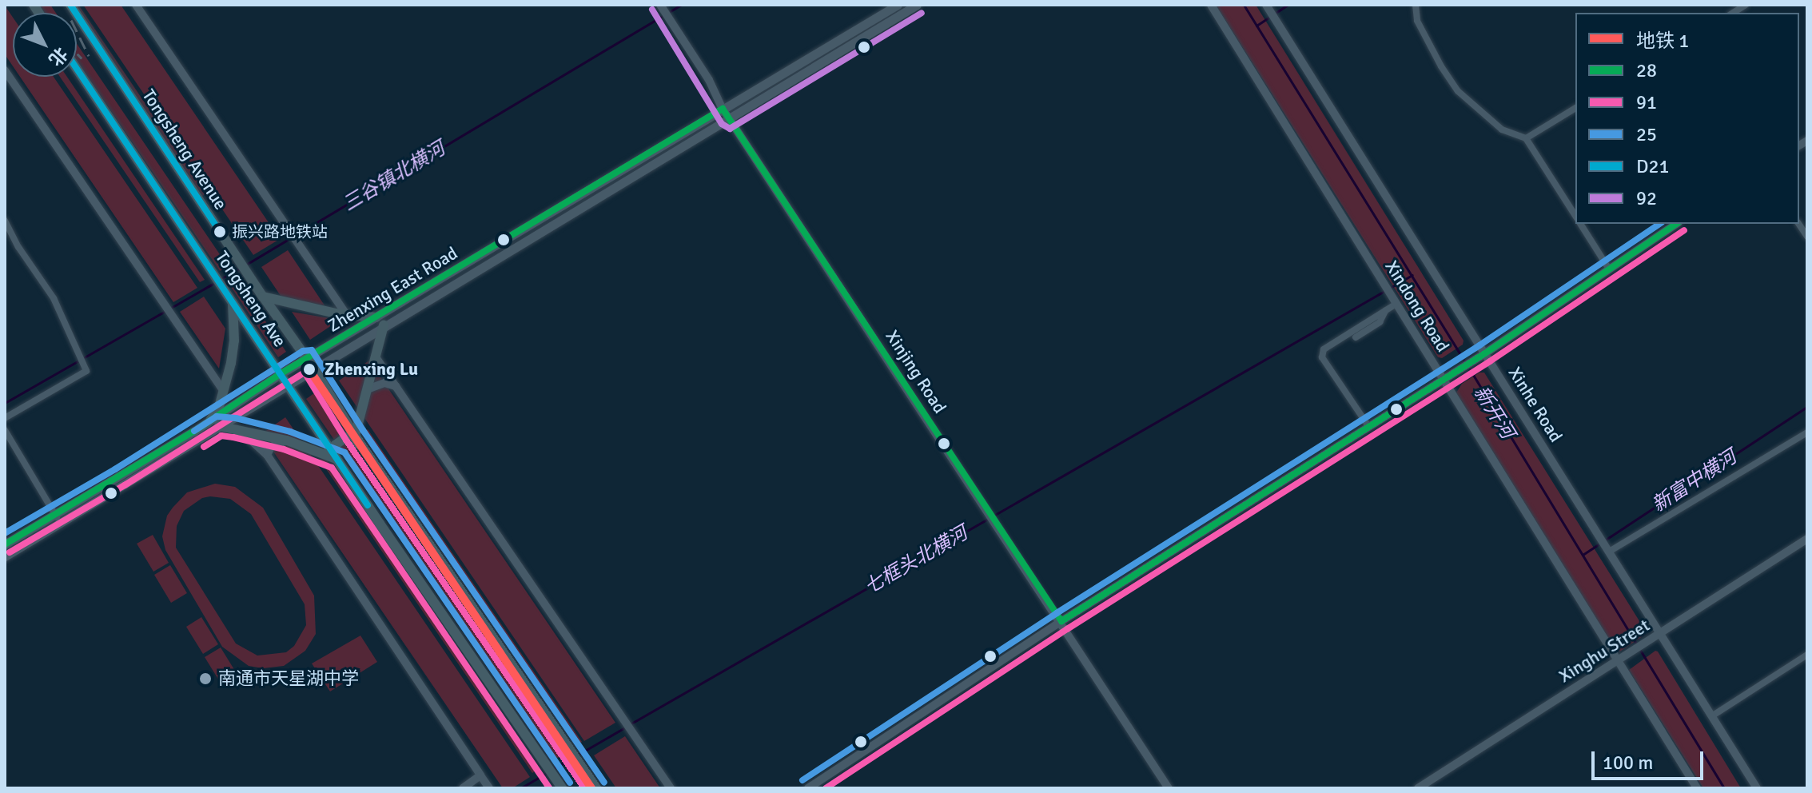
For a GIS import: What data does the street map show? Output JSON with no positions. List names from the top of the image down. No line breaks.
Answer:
{"streets":{"main road":["Tongsheng Avenue","Zhenxing East Road","Tongsheng Ave"],"street":["Xindong Road","Xinjing Road","Xinhe Road","Xinghu Street"]},"crossings":[["Tongsheng Avenue","Zhenxing East Road"],["Zhenxing East Road","Tongsheng Ave"],["Zhenxing East Road","Xinjing Road"],["Xindong Road","Xinghu Street"],["Xinhe Road","Xinghu Street"]],"water":["三谷镇北横河","新开河","新富中横河","七框头北横河"],"places":["振兴路地铁站","Zhenxing Lu","南通市天星湖中学"],"lines":["transit line D21","transit line 92","transit line 28","transit line 25","transit line 91","metro line 1"],"legend":["地铁 1","28","91","25","D21","92"],"scale_bar":"100 m","north":"bottom right"}
